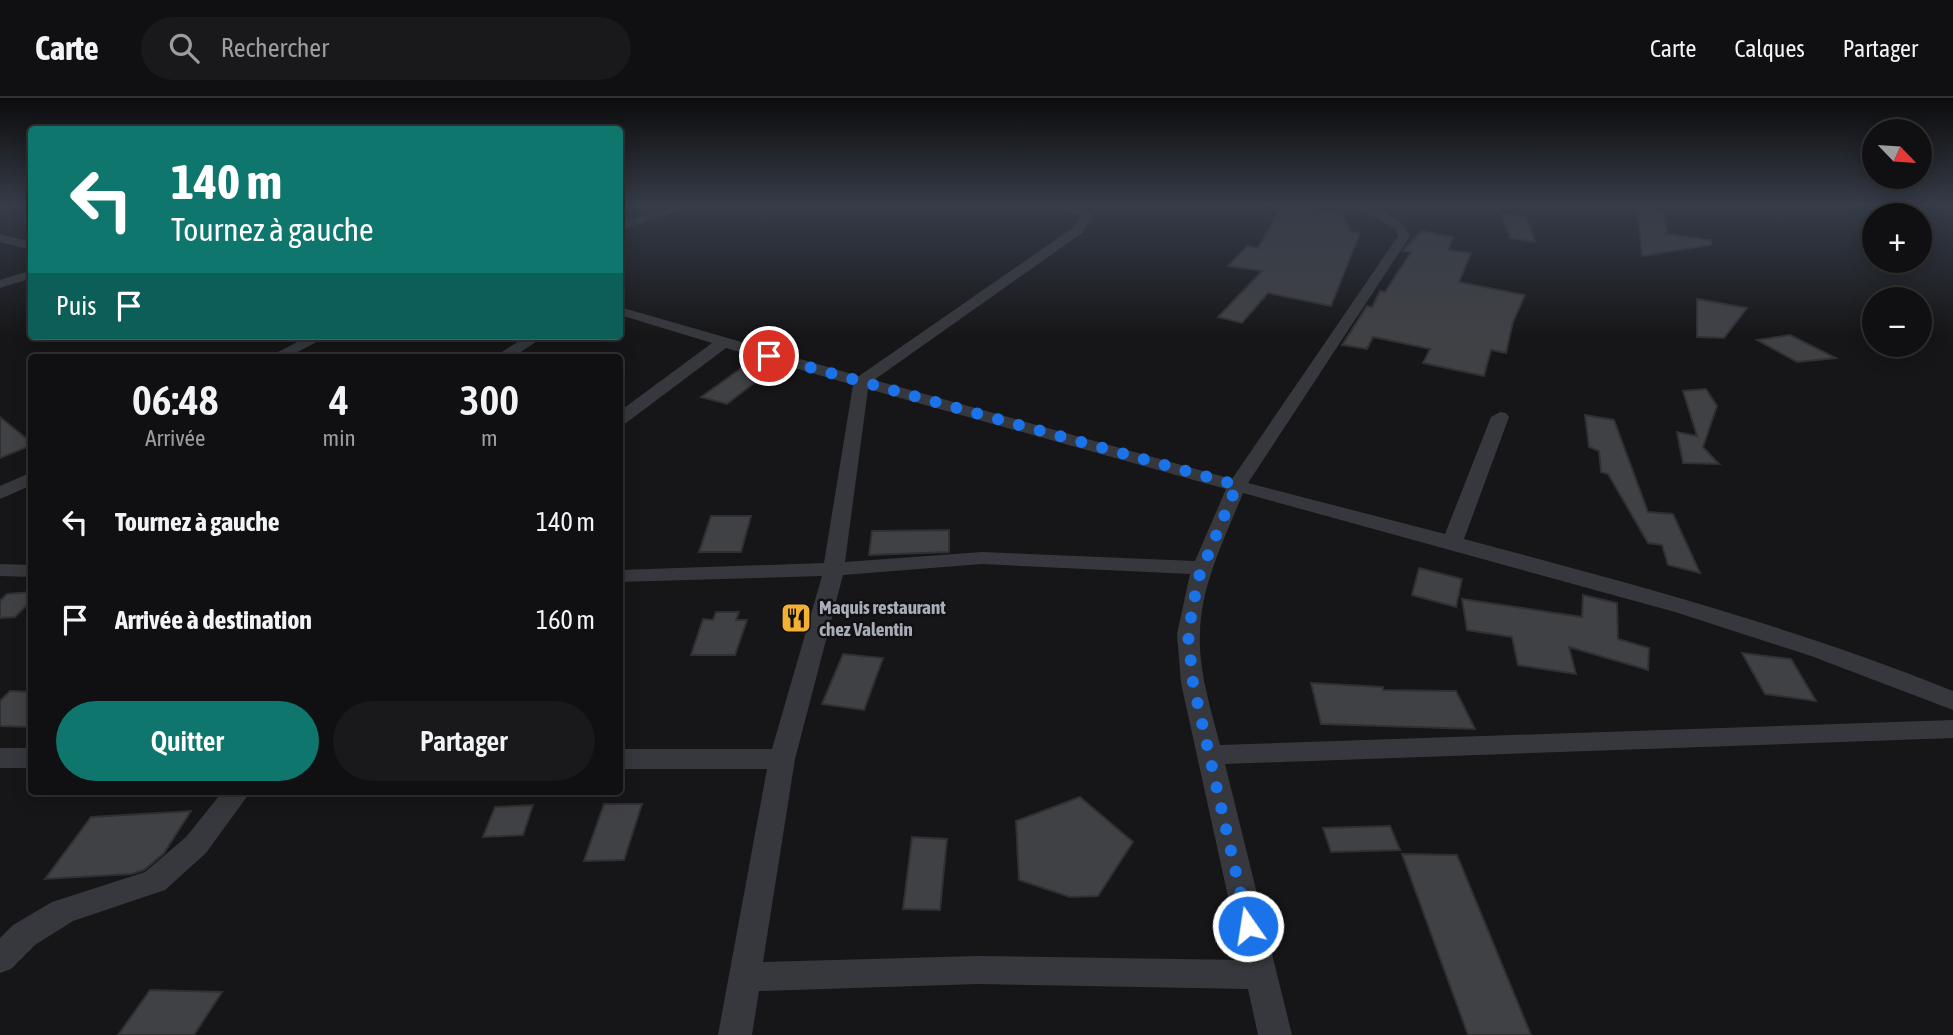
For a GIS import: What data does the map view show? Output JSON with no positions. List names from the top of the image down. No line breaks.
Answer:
{"places":{"restaurant":["Maquis restaurant chez Valentin"]},"north":"bottom right","page":{"header":"Carte","search":"Rechercher","nav":["Carte","Calques","Partager"],"map_buttons":["+","−"],"turn":["140 m","Tournez à gauche"],"then":"Puis","eta":["06:48","Arrivée","4","min","300","m"],"list":[{"name":"Tournez à gauche","value":"140 m"},{"name":"Arrivée à destination","value":"160 m"}],"buttons":["Quitter","Partager"]}}
